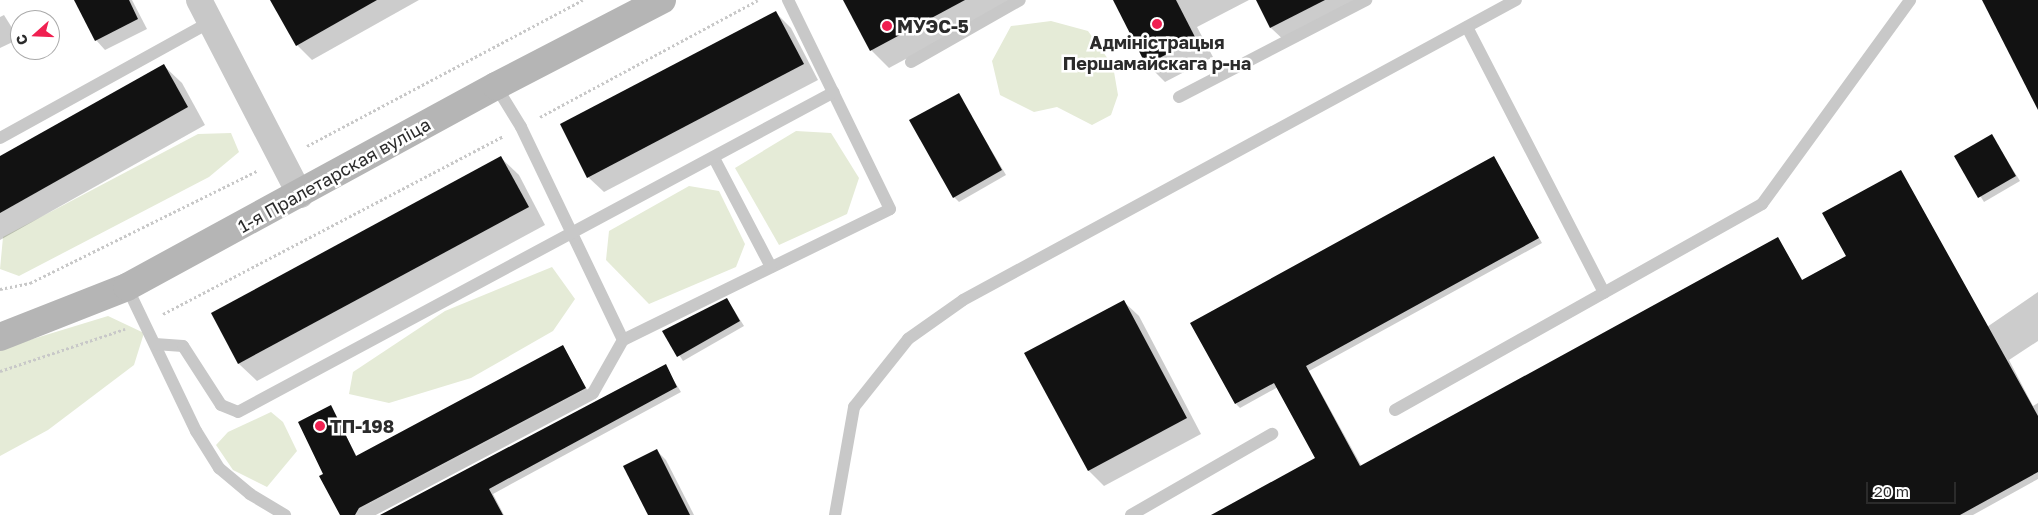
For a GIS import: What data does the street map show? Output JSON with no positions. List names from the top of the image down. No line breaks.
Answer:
{"streets":{"main road":["1-я Пралетарская вуліца"]},"places":["Адміністрацыя Першамайскага р-на","МУЭС-5","ТП-198"],"scale_bar":"20 m","north":"left"}
